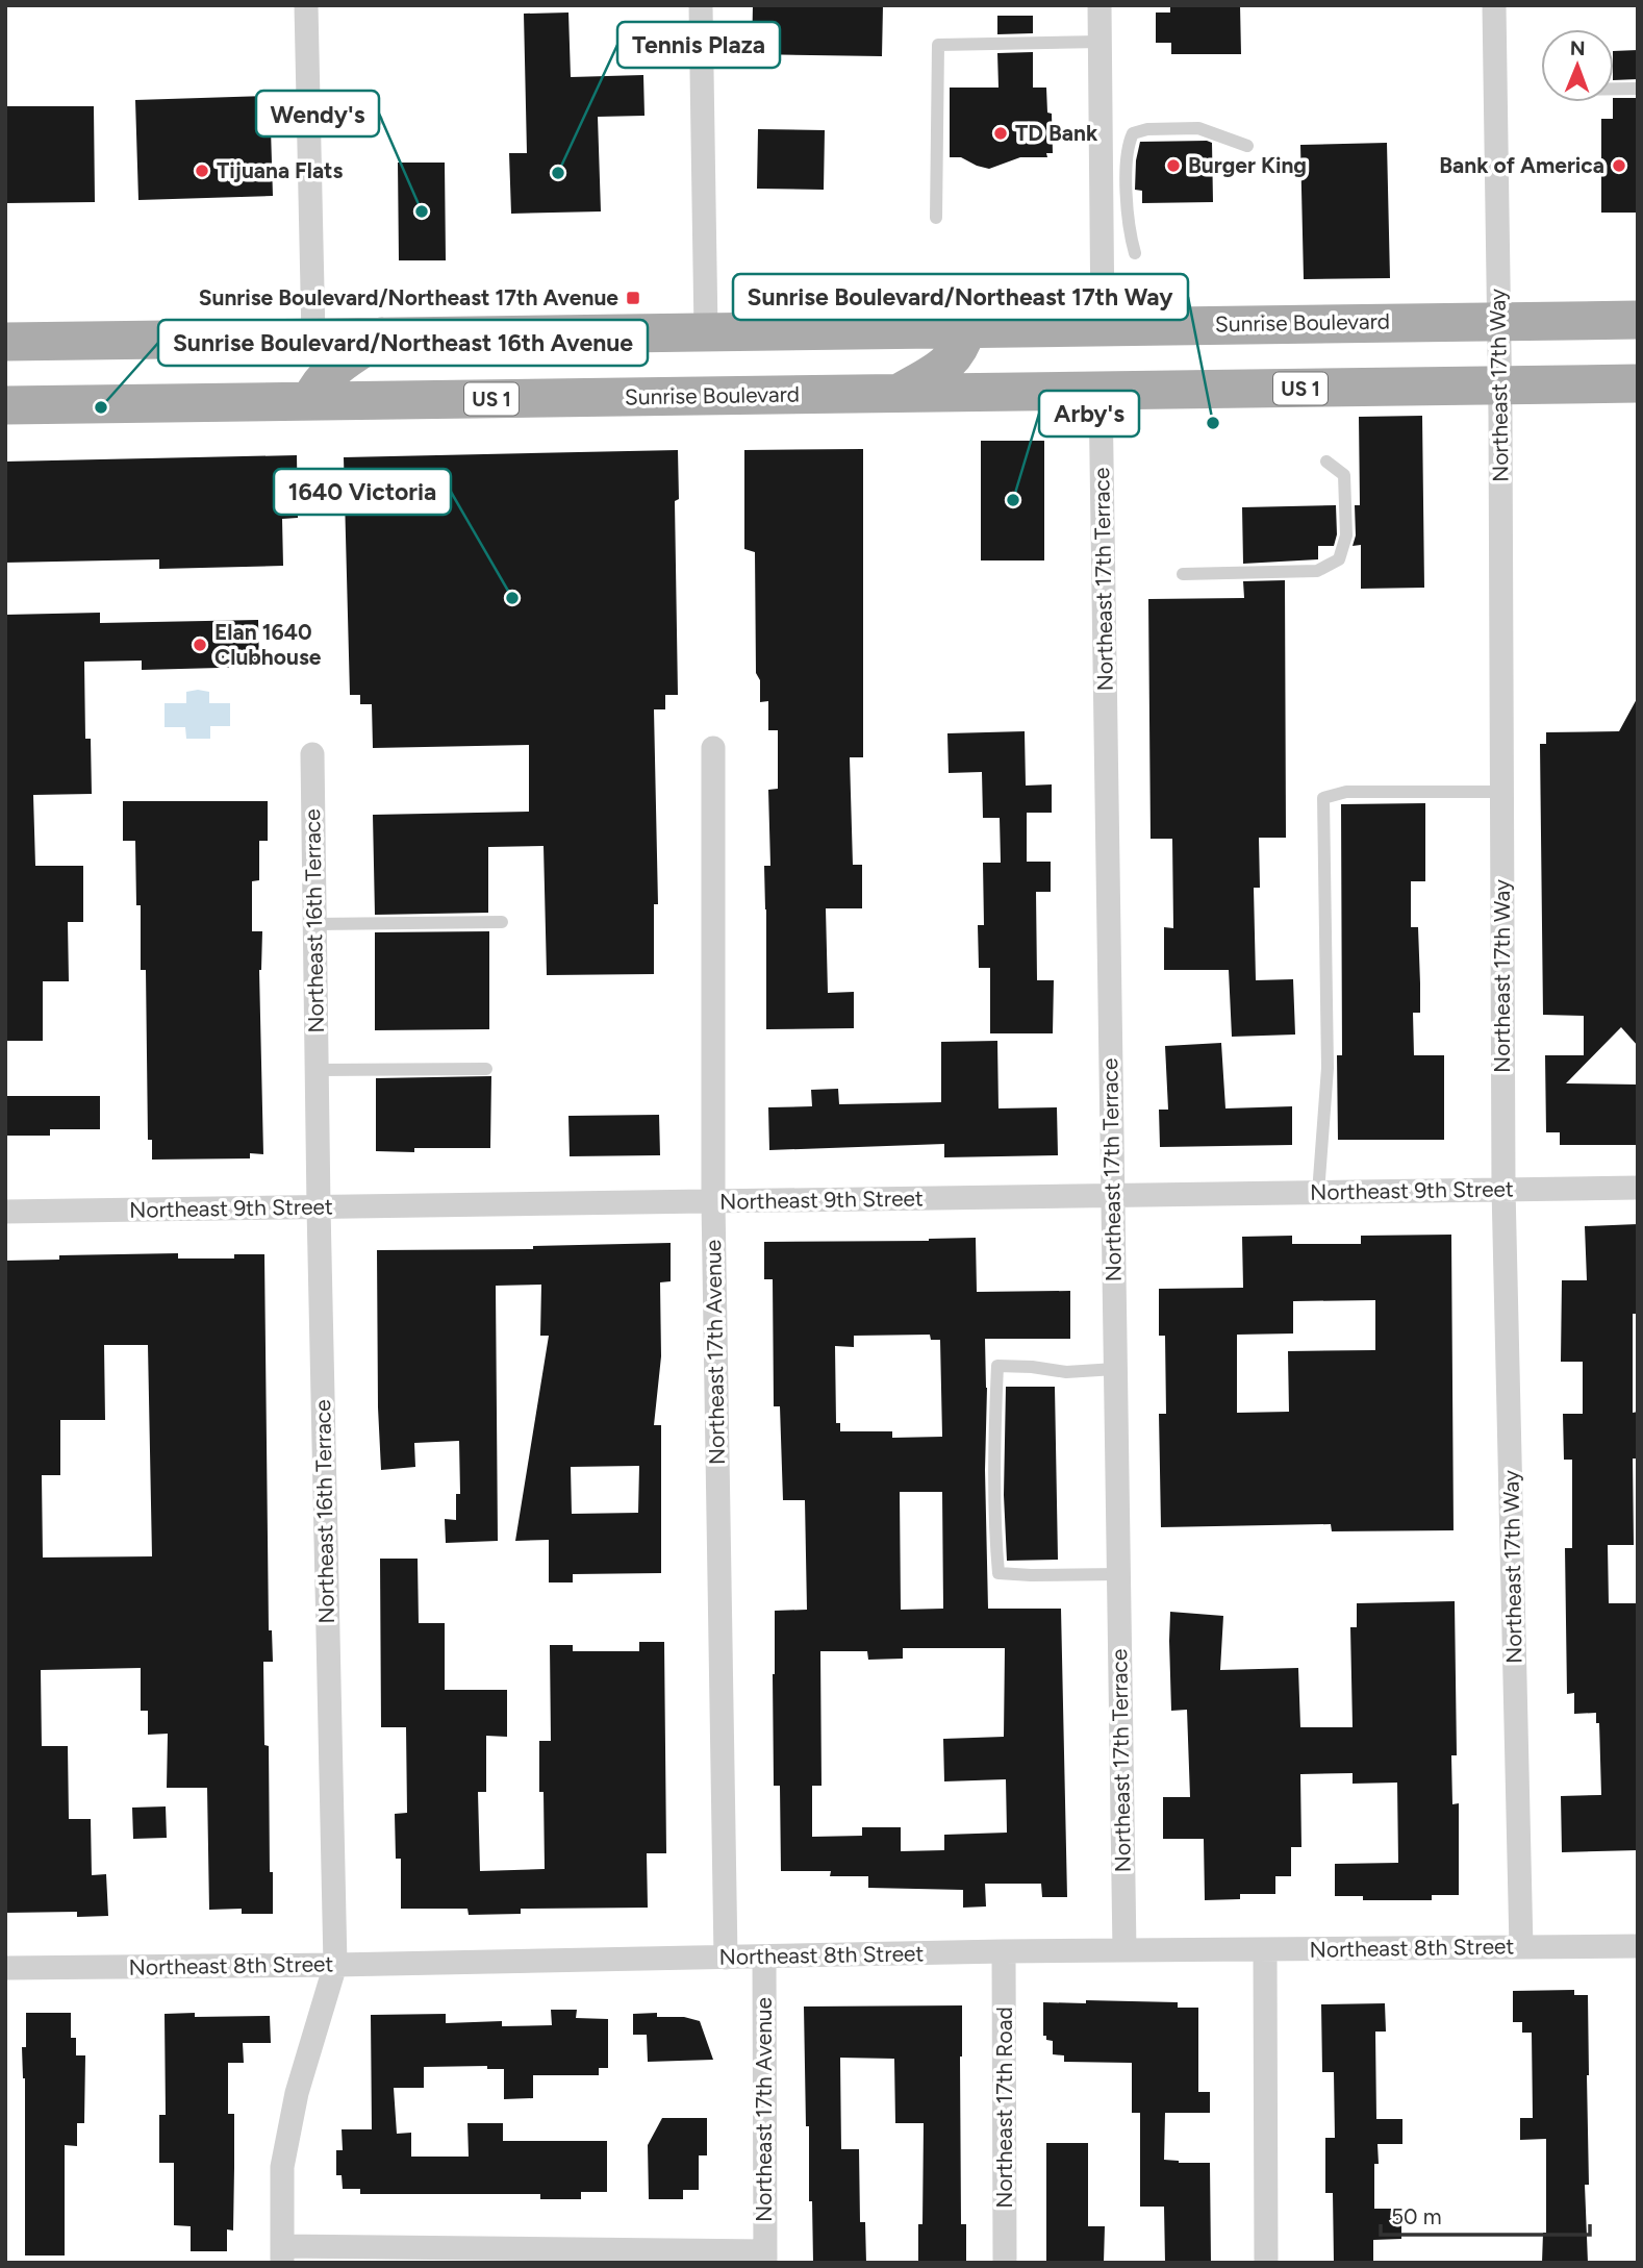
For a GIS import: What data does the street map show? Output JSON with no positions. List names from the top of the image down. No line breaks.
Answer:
{"streets":{"main road":["Sunrise Boulevard","US 1"],"street":["Northeast 17th Way","Northeast 17th Terrace","Northeast 16th Terrace","Northeast 9th Street","Northeast 17th Avenue","Northeast 8th Street","Northeast 17th Road"]},"crossings":[["Sunrise Boulevard","Northeast 17th Way"],["Sunrise Boulevard","Northeast 17th Terrace"],["Northeast 17th Way","Northeast 9th Street"],["Northeast 17th Way","Northeast 8th Street"],["Northeast 17th Terrace","Northeast 9th Street"],["Northeast 17th Terrace","Northeast 8th Street"],["Northeast 16th Terrace","Northeast 9th Street"],["Northeast 16th Terrace","Northeast 8th Street"],["Northeast 9th Street","Northeast 17th Avenue"],["Northeast 17th Avenue","Northeast 8th Street"],["Northeast 8th Street","Northeast 17th Road"]],"places":{"other":["TD Bank","Burger King","Bank of America","Tijuana Flats","Tennis Plaza","Wendy's","Sunrise Boulevard/Northeast 16th Avenue","Sunrise Boulevard/Northeast 17th Way","Arby's","1640 Victoria","Elan 1640 Clubhouse"],"transit":["Sunrise Boulevard/Northeast 17th Avenue"]},"scale_bar":"50 m","north":"top"}
